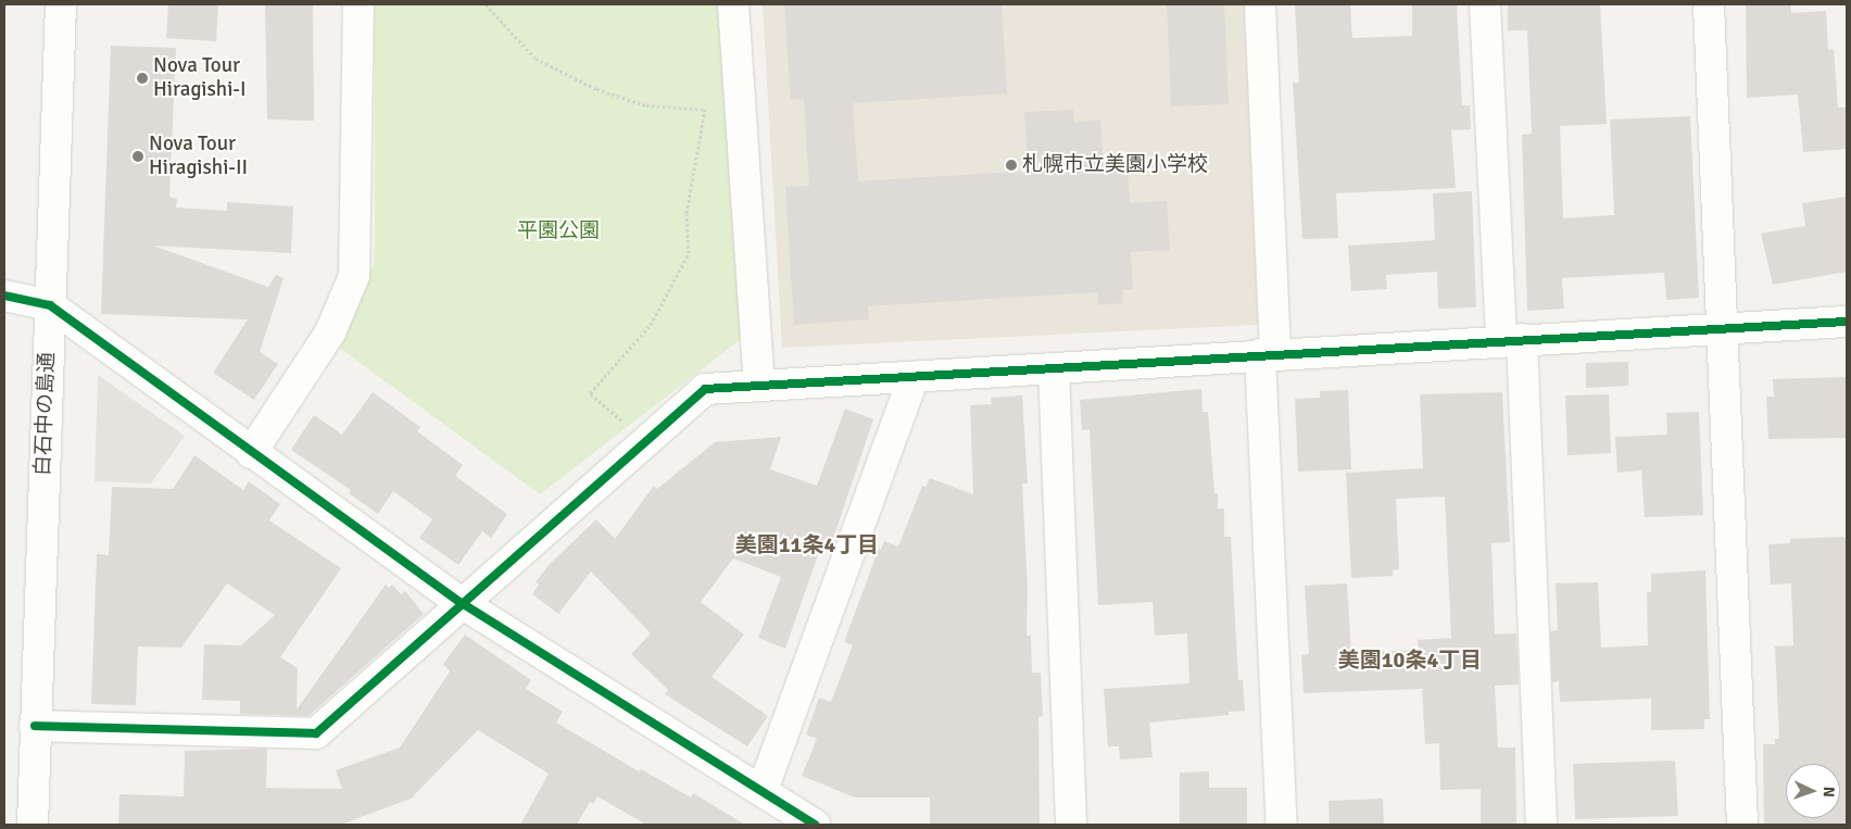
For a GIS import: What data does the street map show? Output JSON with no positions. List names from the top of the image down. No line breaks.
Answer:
{"streets":{"street":["白石中の島通"]},"districts":["美園11条4丁目","美園10条4丁目"],"parks":["平園公園"],"places":["Nova Tour Hiragishi-I","Nova Tour Hiragishi-II","札幌市立美園小学校"],"north":"right"}
